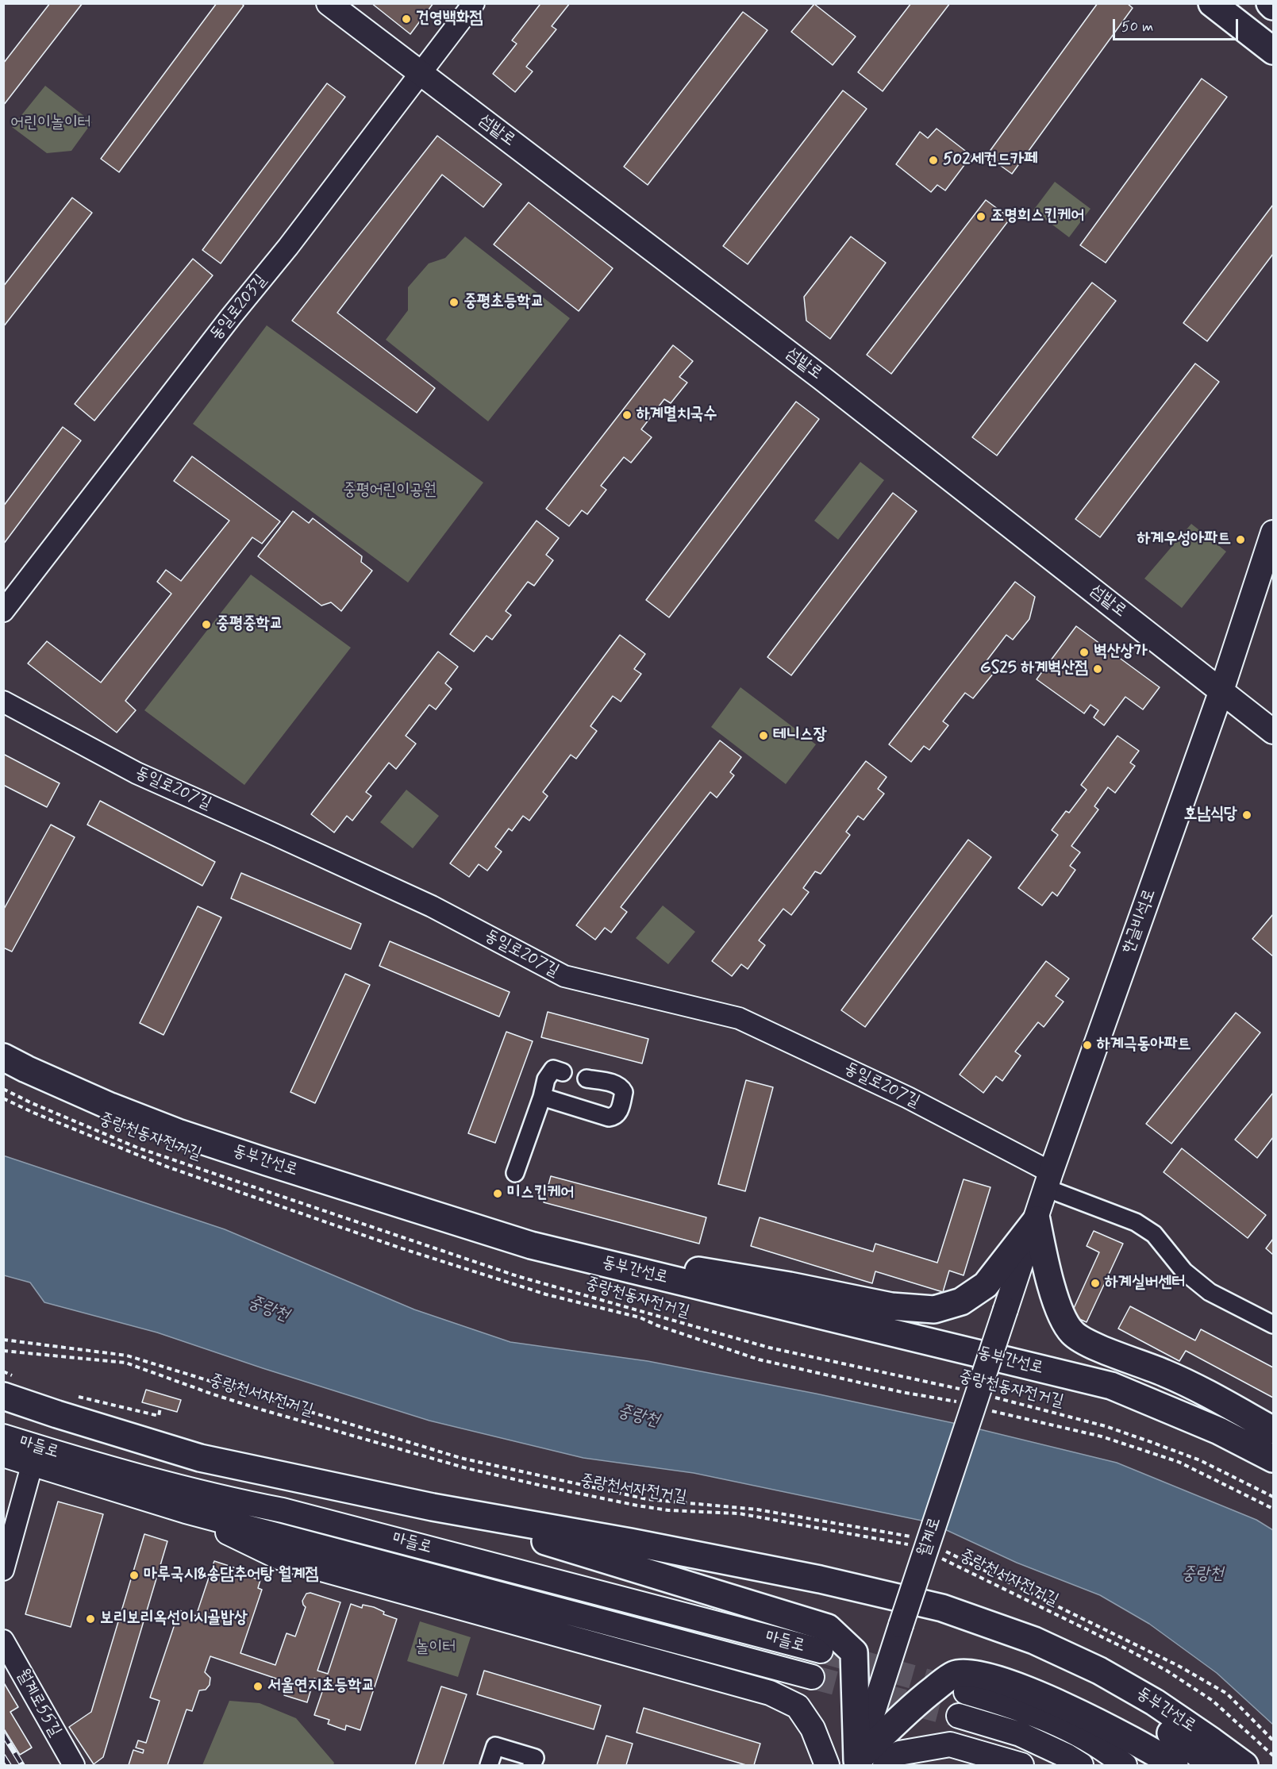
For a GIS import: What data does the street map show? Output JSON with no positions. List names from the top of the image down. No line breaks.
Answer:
{"streets":{"main road":["섬밭로","한글비석로","동부간선로","마들로","월계로"],"street":["동일로203길","동일로207길","월계로55길"],"path":["중랑천동자전거길","중랑천서자전거길"]},"crossings":[["섬밭로","동일로203길"],["섬밭로","한글비석로"],["동일로207길","한글비석로"],["한글비석로","월계로"]],"water":["중랑천"],"parks":["어린이놀이터","중평어린이공원","놀이터"],"places":["건영백화점","502세컨드카페","조명희스킨케어","중평초등학교","하계멸치국수","하계우성아파트","중평중학교","벽산상가","GS25 하계벽산점","테니스장","호남식당","하계극동아파트","미스킨케어","하계실버센터","마루국시&송담추어탕 월계점","보리보리옥선이시골밥상","서울연지초등학교"],"scale_bar":"50 m"}
